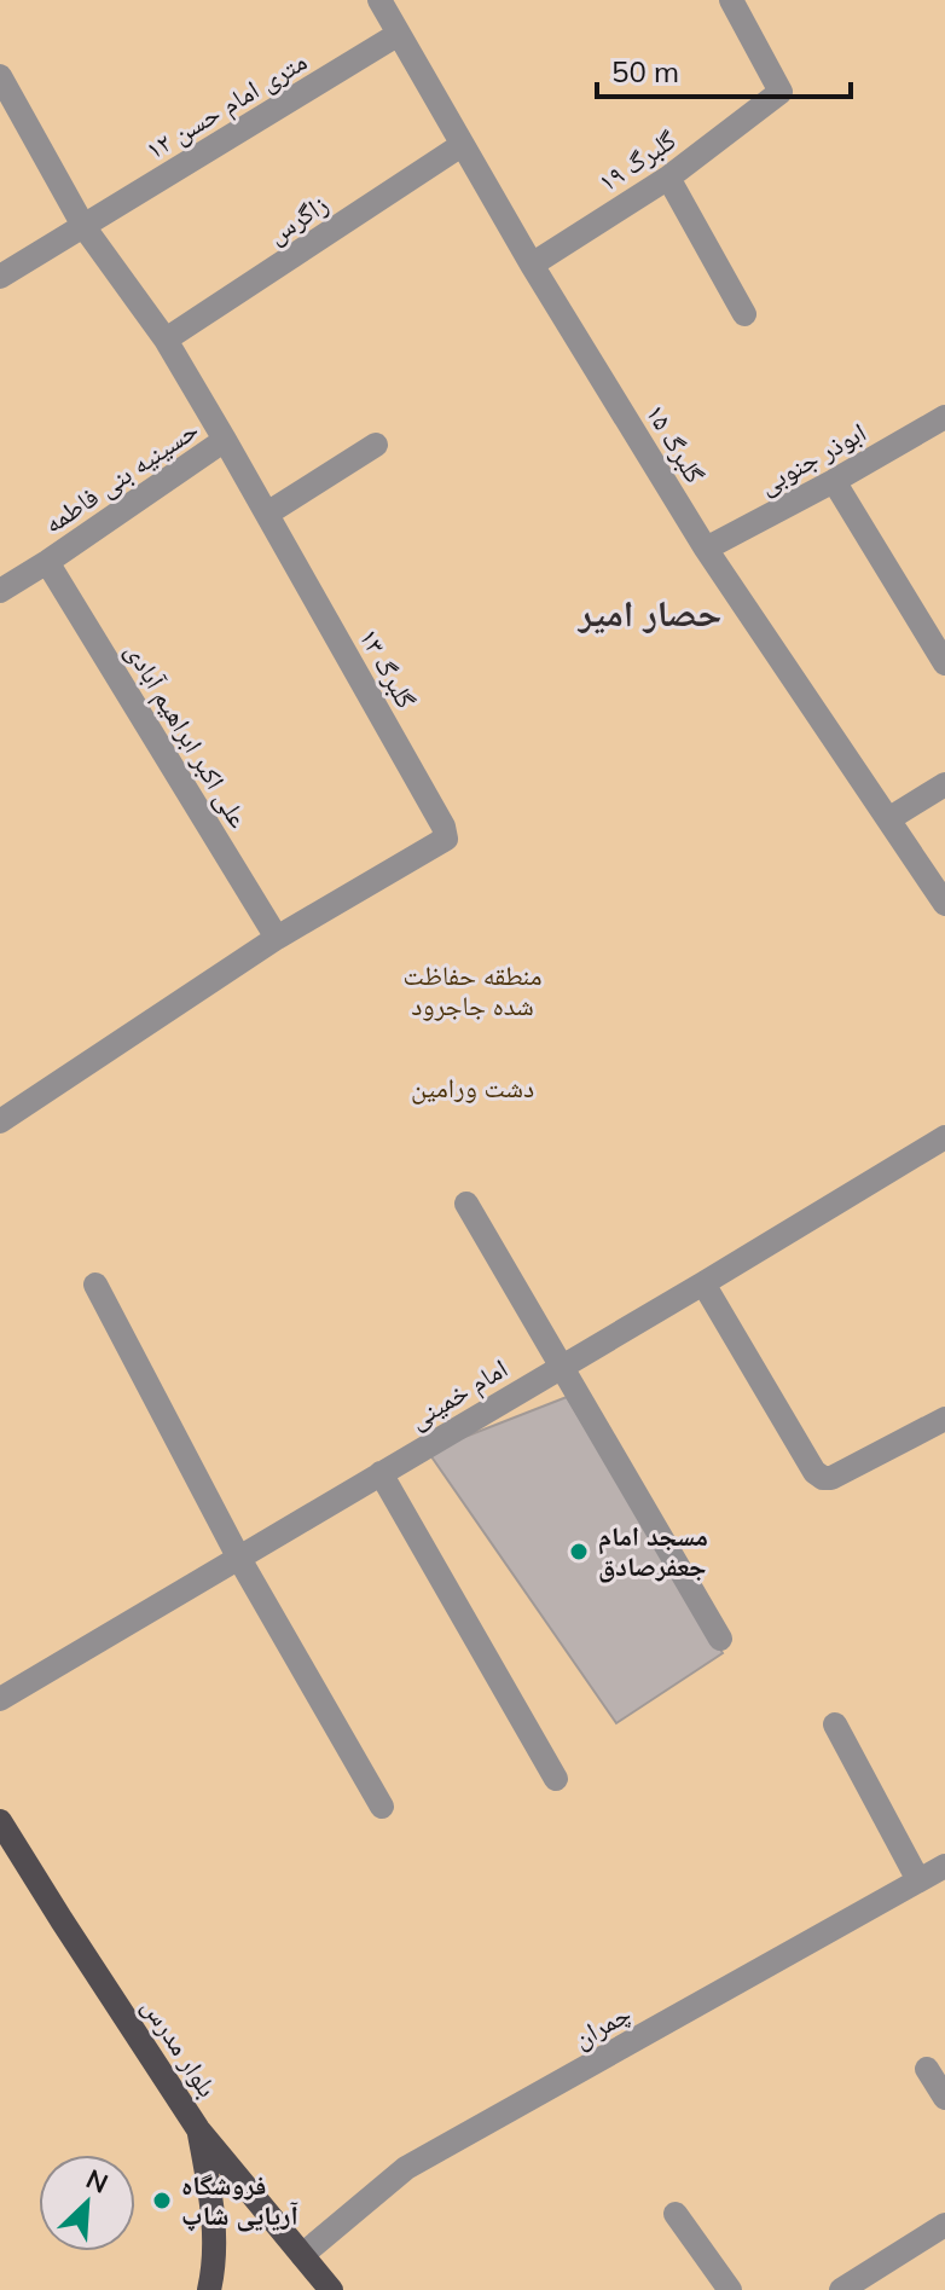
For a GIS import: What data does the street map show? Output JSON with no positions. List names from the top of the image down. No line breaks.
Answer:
{"streets":{"main road":["بلوار مدرس"],"street":["۱۲ متری امام حسن","گلبرگ ۱۹","زاگرس","گلبرگ ۱۵","ابوذر جنوبی","حسینیه بنی فاطمه","گلبرگ ۱۳","علی اکبر ابراهیم آبادی","امام خمینی","چمران"]},"crossings":[["۱۲ متری امام حسن","گلبرگ ۱۵"],["۱۲ متری امام حسن","گلبرگ ۱۳"],["گلبرگ ۱۹","گلبرگ ۱۵"],["زاگرس","گلبرگ ۱۵"],["زاگرس","گلبرگ ۱۳"],["گلبرگ ۱۵","ابوذر جنوبی"],["حسینیه بنی فاطمه","گلبرگ ۱۳"],["حسینیه بنی فاطمه","علی اکبر ابراهیم آبادی"],["گلبرگ ۱۳","علی اکبر ابراهیم آبادی"],["چمران","بلوار مدرس"]],"districts":["حصار امیر"],"parks":["منطقه حفاظت شده جاجرود","دشت ورامین"],"places":["مسجد امام جعفرصادق","فروشگاه آریایی شاپ"],"scale_bar":"50 m","north":"top right"}
